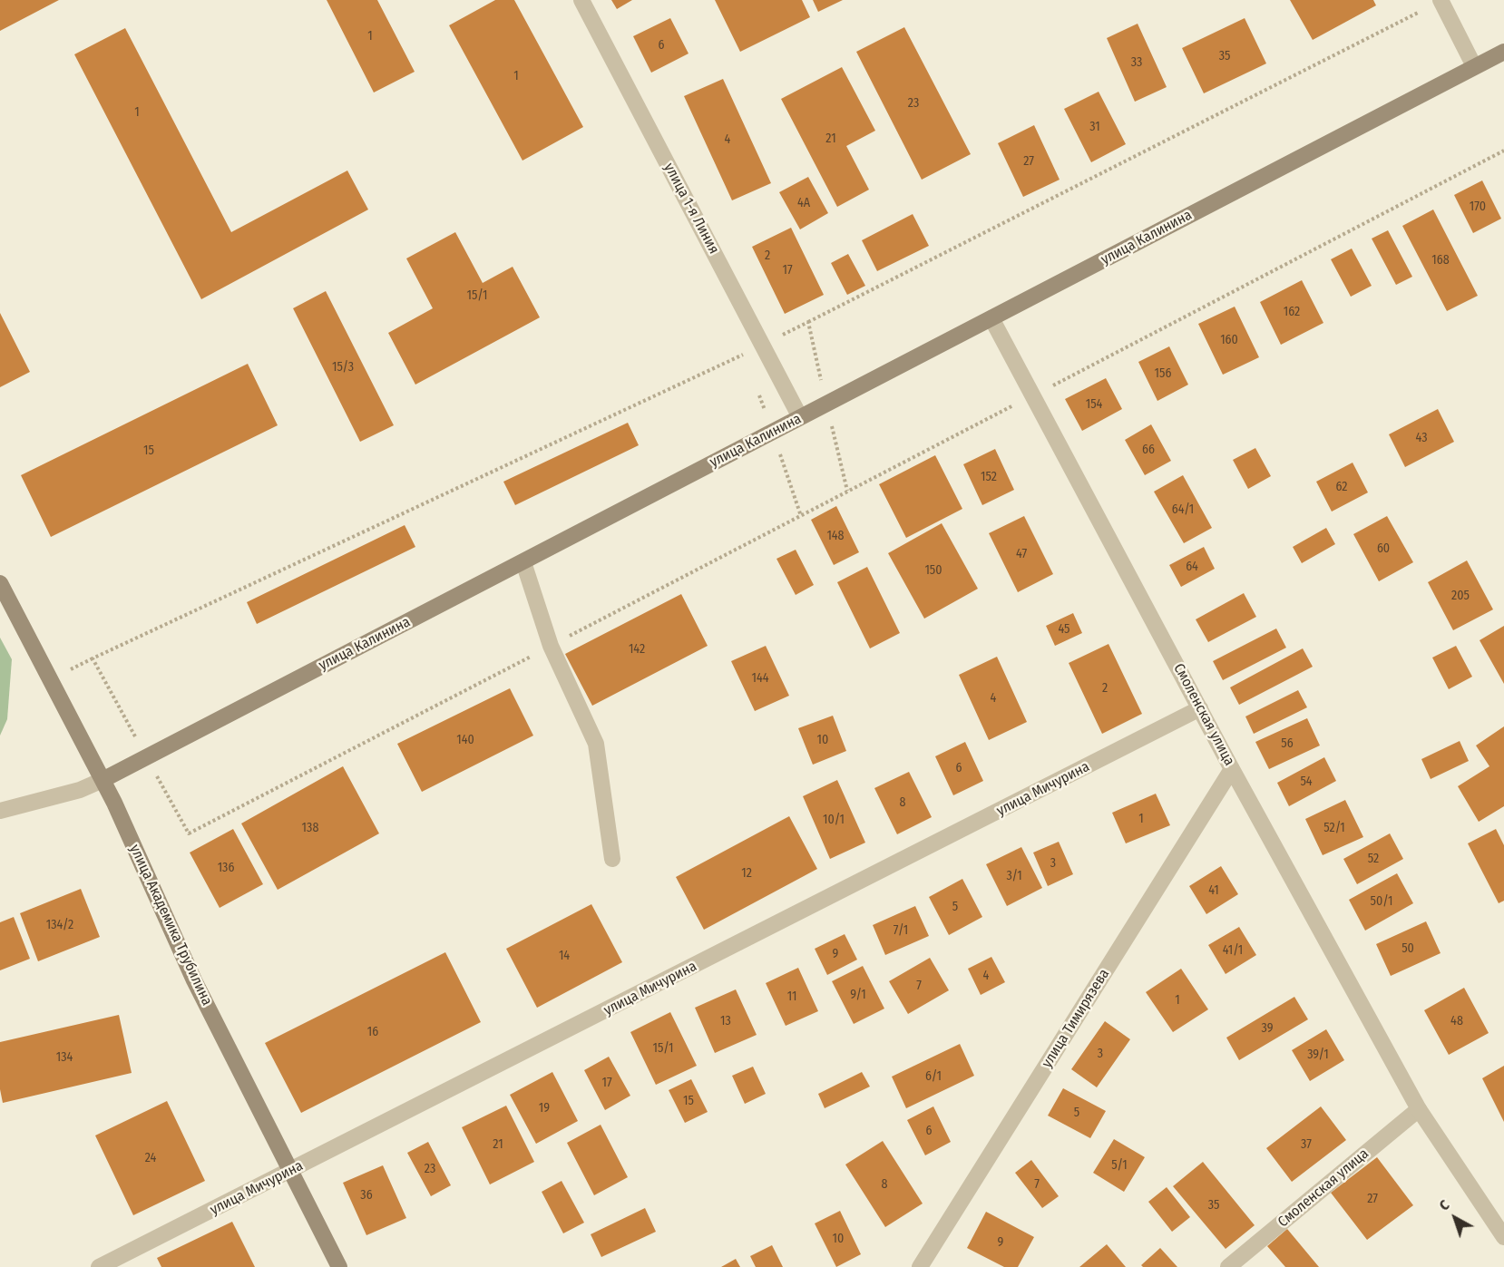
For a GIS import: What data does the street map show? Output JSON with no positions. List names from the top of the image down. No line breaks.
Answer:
{"streets":{"main road":["улица Калинина","улица Академика Трубилина"],"street":["улица 1-я Линия","Смоленская улица","улица Мичурина","улица Тимирязева"]},"crossings":[["улица 1-я Линия","улица Калинина"],["улица Калинина","Смоленская улица"],["улица Калинина","улица Академика Трубилина"],["Смоленская улица","улица Мичурина"],["Смоленская улица","улица Тимирязева"],["улица Мичурина","улица Академика Трубилина"]],"house_numbers":["1","6","35","33","1","23","1","31","21","4","27","4А","170","2","168","17","15/1","162","160","15/3","156","154","43","66","15","152","62","64/1","148","60","47","64","150","205","45","142","144","2","4","140","10","56","6","54","8","1","10/1","138","52/1","52","3","136","12","3/1","41","50/1","5","134/2","7/1","50","41/1","9","14","4","7","9/1","11","1","13","48","39","16","15/1","3","39/1","134","6/1","17","15","19","5","6","21","37","24","5/1","23","8","7","36","27","35","10","9"],"north":"top left"}
